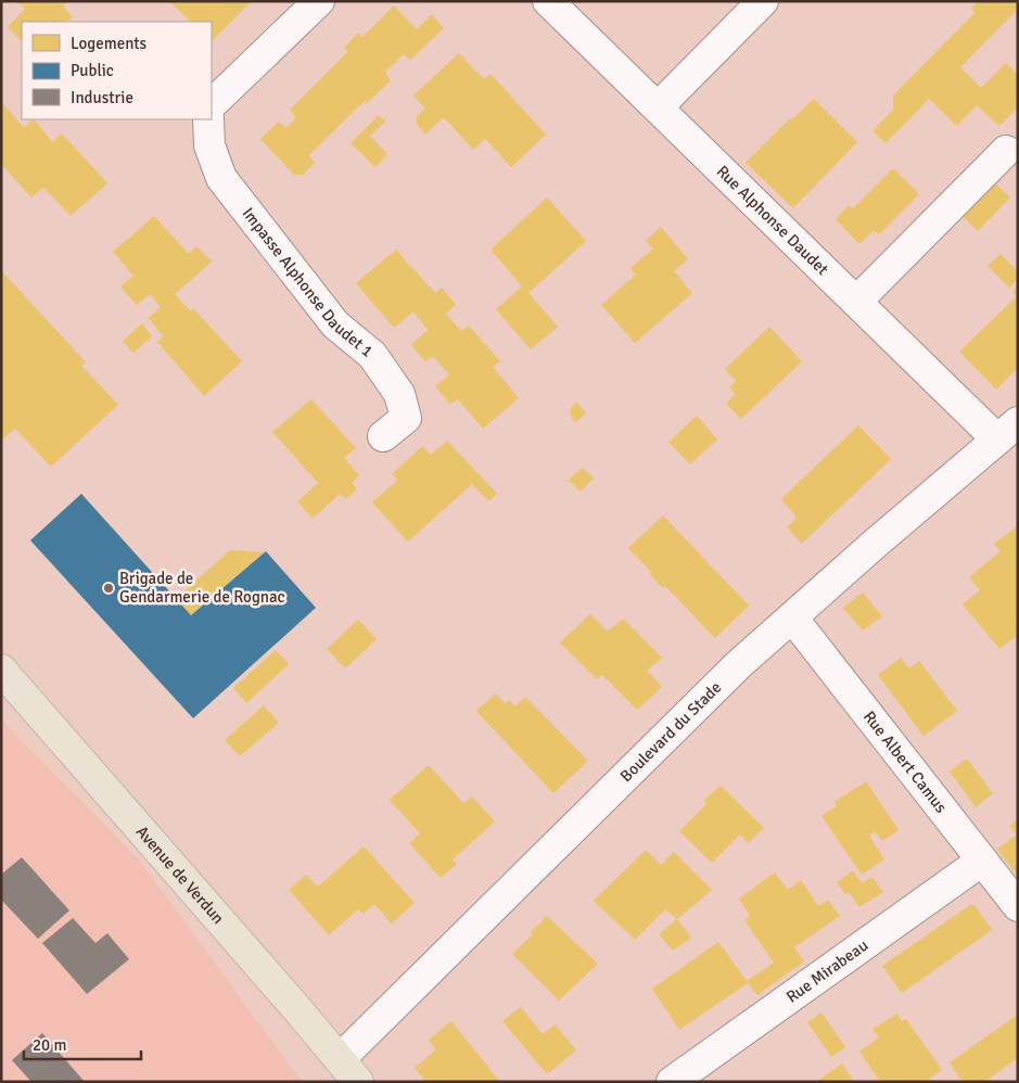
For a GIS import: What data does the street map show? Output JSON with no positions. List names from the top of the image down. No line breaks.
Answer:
{"streets":{"main road":["Avenue de Verdun"],"street":["Rue Alphonse Daudet","Impasse Alphonse Daudet 1","Boulevard du Stade","Rue Albert Camus","Rue Mirabeau"]},"crossings":[["Rue Alphonse Daudet","Boulevard du Stade"],["Boulevard du Stade","Rue Albert Camus"],["Boulevard du Stade","Avenue de Verdun"],["Rue Albert Camus","Rue Mirabeau"]],"places":["Brigade de Gendarmerie de Rognac"],"legend":["Logements","Public","Industrie"],"scale_bar":"20 m"}
